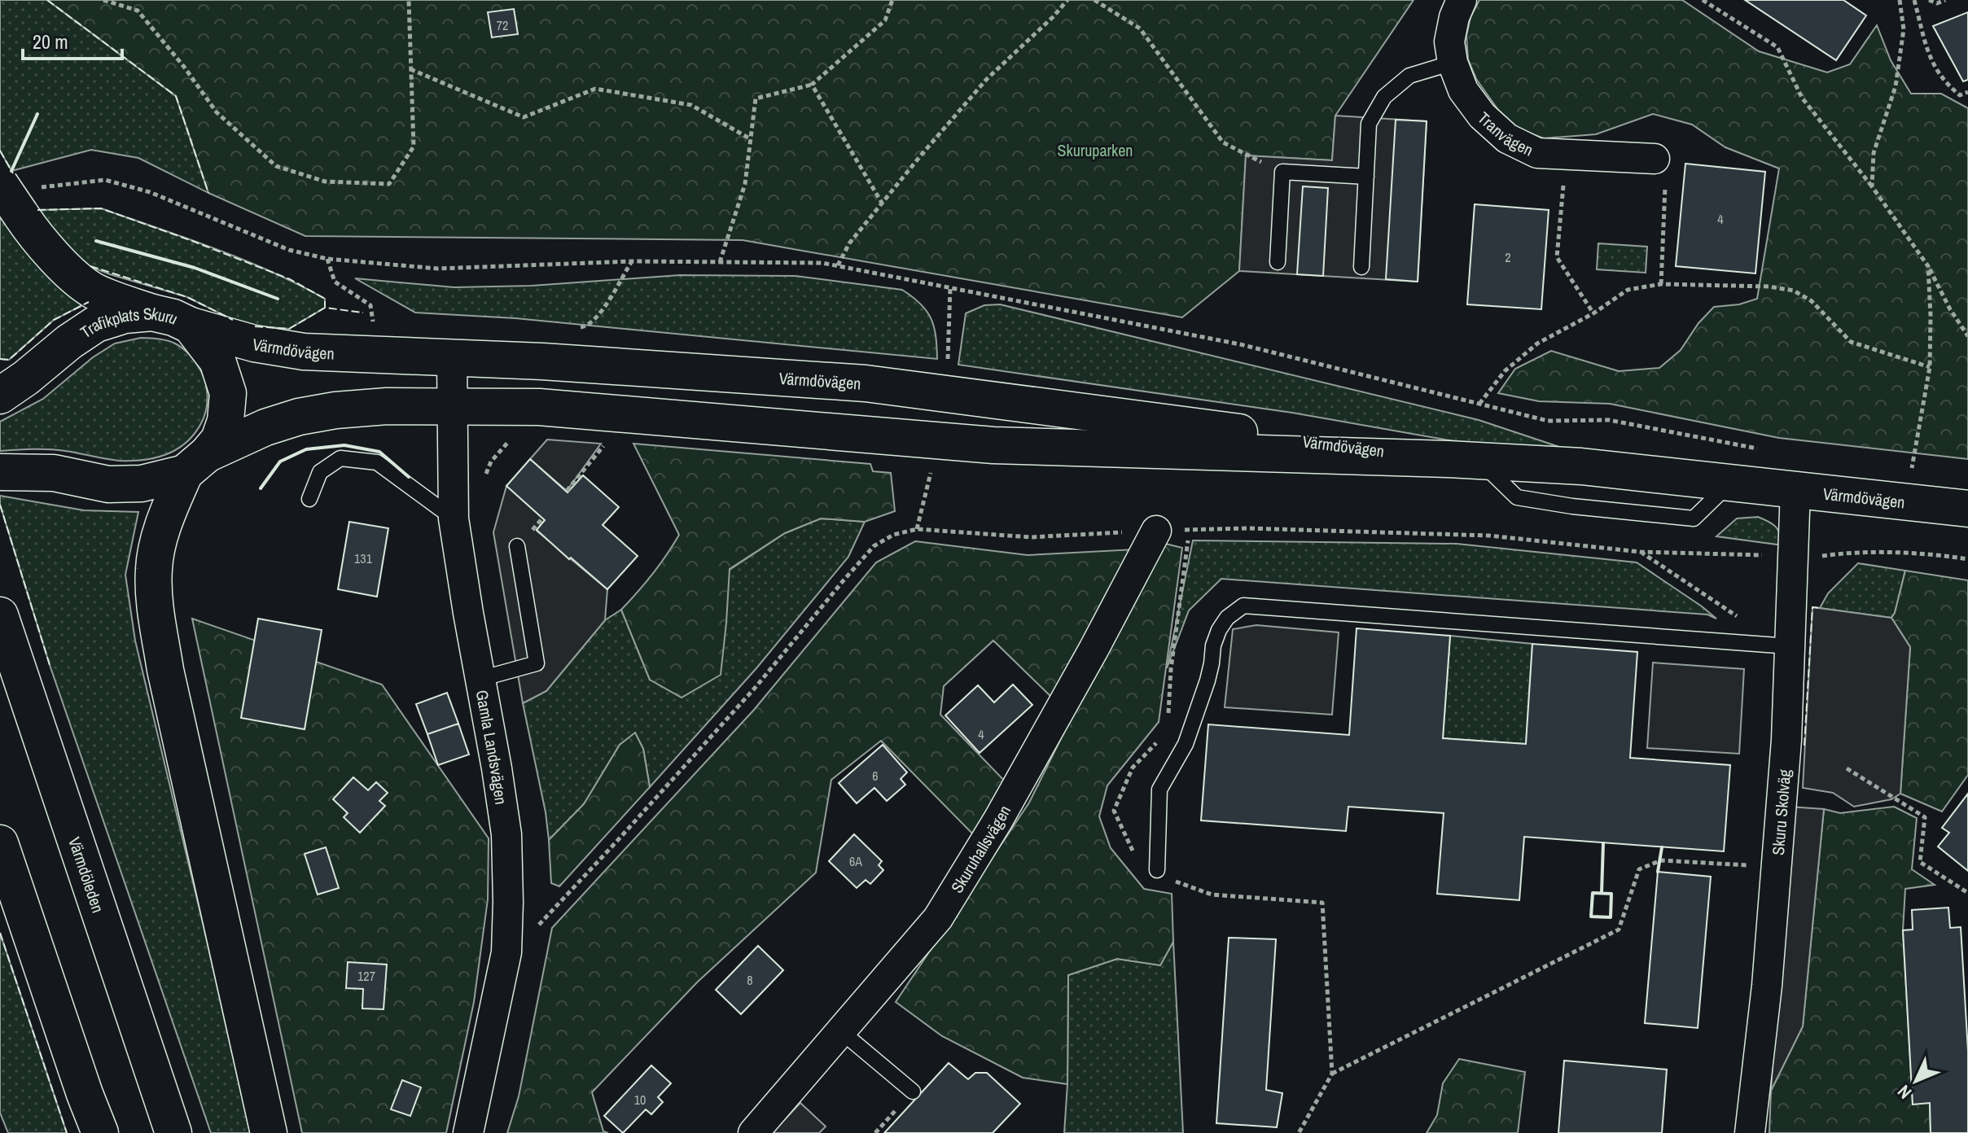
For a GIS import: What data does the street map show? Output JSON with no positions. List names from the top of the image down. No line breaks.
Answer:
{"streets":{"main road":["Trafikplats Skuru","Värmdövägen","Värmdöleden"],"street":["Tranvägen","Gamla Landsvägen","Skuru Skolväg","Skuruhallsvägen"]},"crossings":[["Trafikplats Skuru","Värmdövägen"],["Värmdövägen","Gamla Landsvägen"],["Värmdövägen","Skuru Skolväg"]],"parks":["Skuruparken"],"house_numbers":["72","4","2","131","4","6","6A","127","8","10"],"scale_bar":"20 m","north":"bottom left"}
